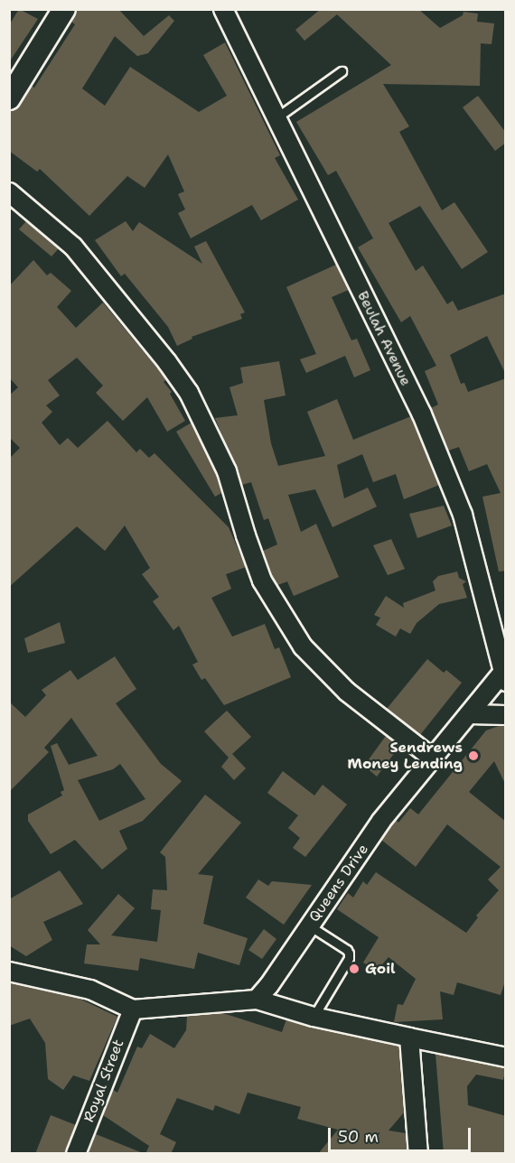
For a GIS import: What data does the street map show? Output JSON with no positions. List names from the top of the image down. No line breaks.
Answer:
{"streets":{"street":["Beulah Avenue","Queens Drive","Royal Street"]},"crossings":[["Beulah Avenue","Queens Drive"]],"places":["Sendrews Money Lending","Goil"],"scale_bar":"50 m"}
